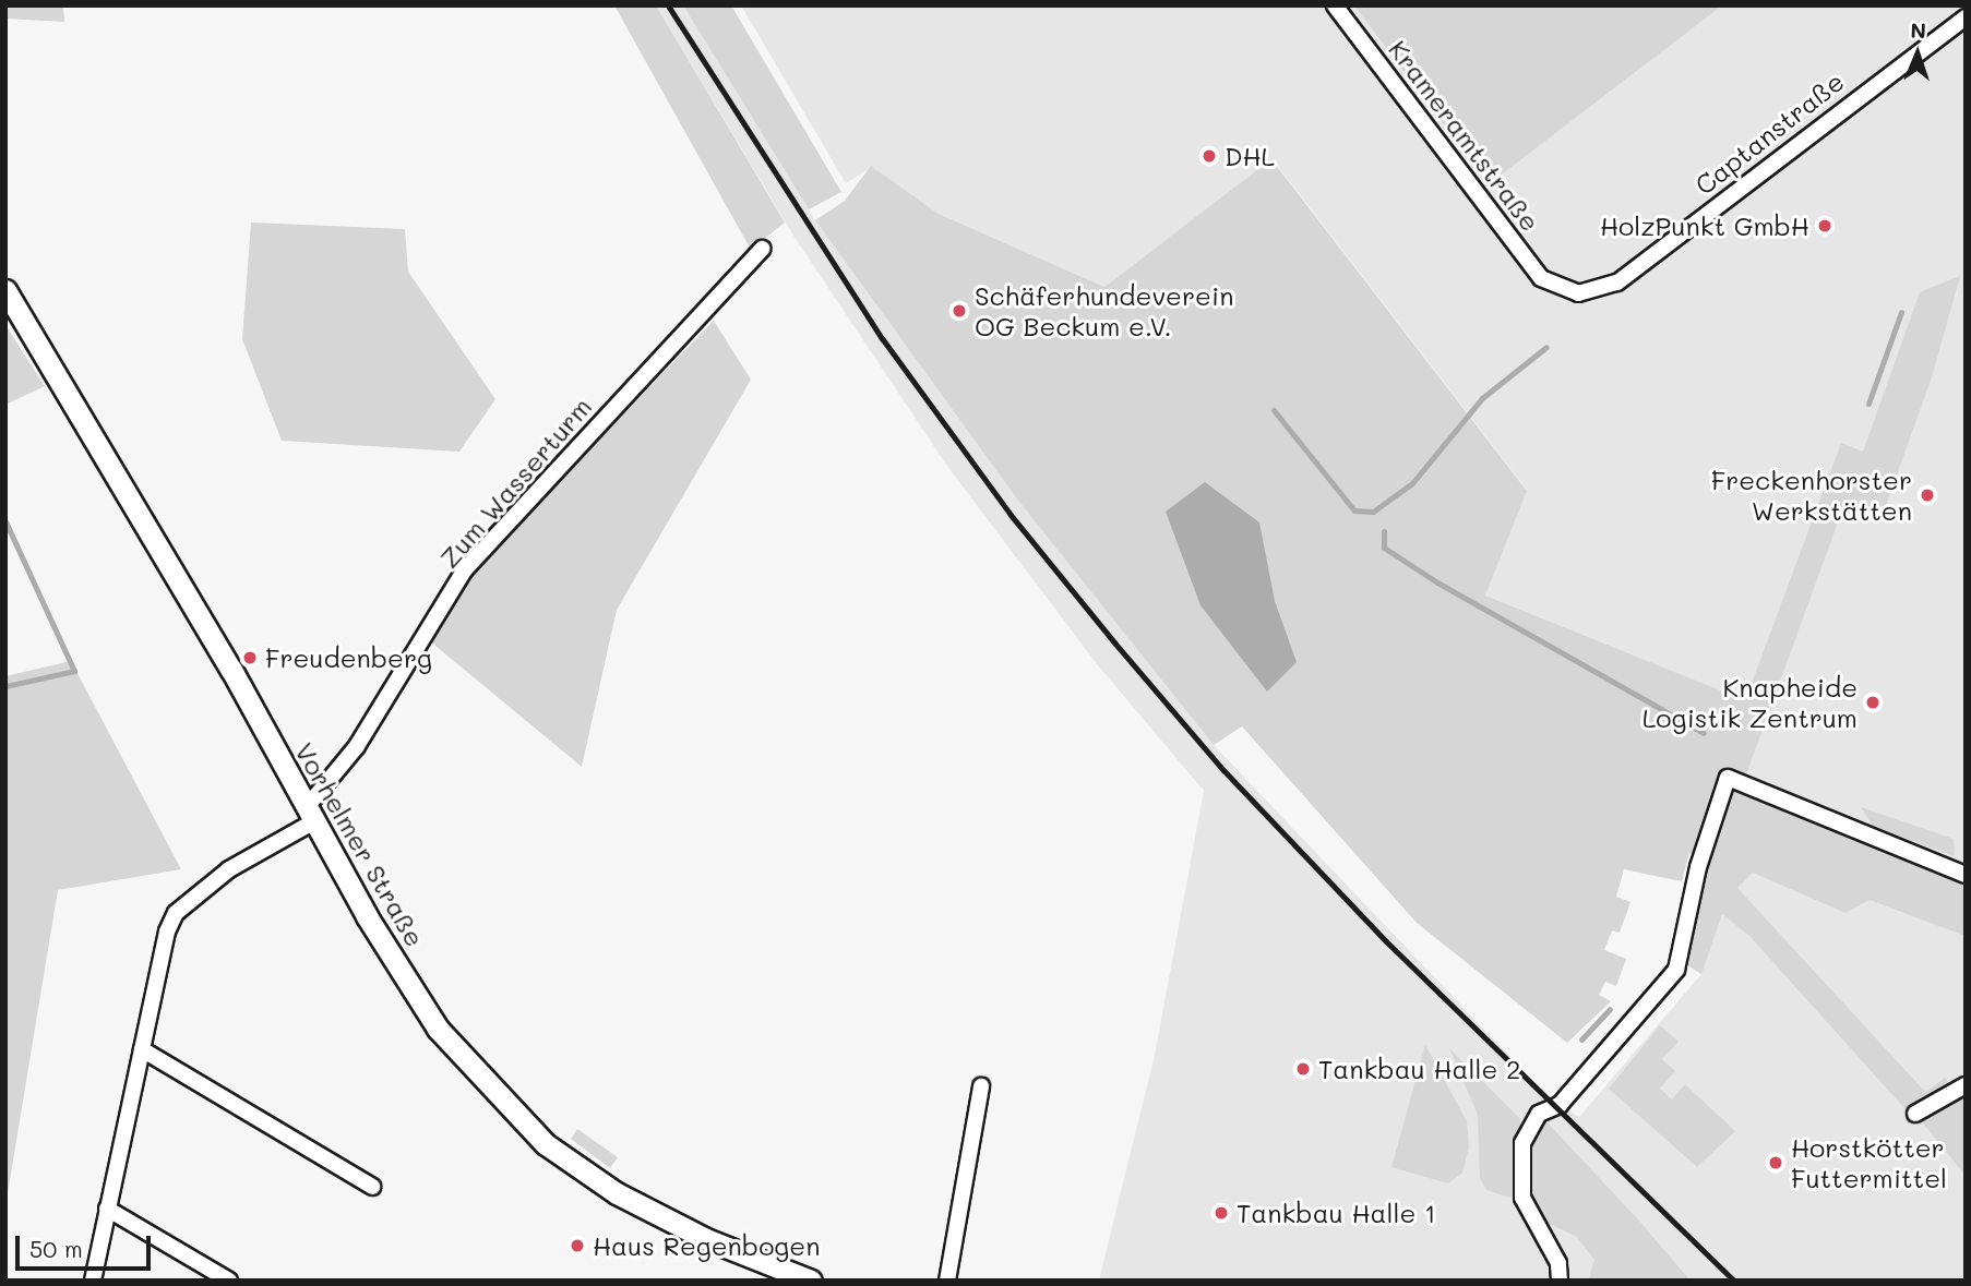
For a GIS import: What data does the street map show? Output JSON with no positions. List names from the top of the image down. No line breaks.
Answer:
{"streets":{"street":["Captanstraße","Krameramtstraße","Zum Wasserturm","Vorhelmer Straße"]},"crossings":[["Captanstraße","Krameramtstraße"],["Zum Wasserturm","Vorhelmer Straße"]],"places":["DHL","HolzPunkt GmbH","Schäferhundeverein OG Beckum e.V.","Freckenhorster Werkstätten","Freudenberg","Knapheide Logistik Zentrum","Tankbau Halle 2","Horstkötter Futtermittel","Tankbau Halle 1","Haus Regenbogen"],"scale_bar":"50 m","north":"top"}
